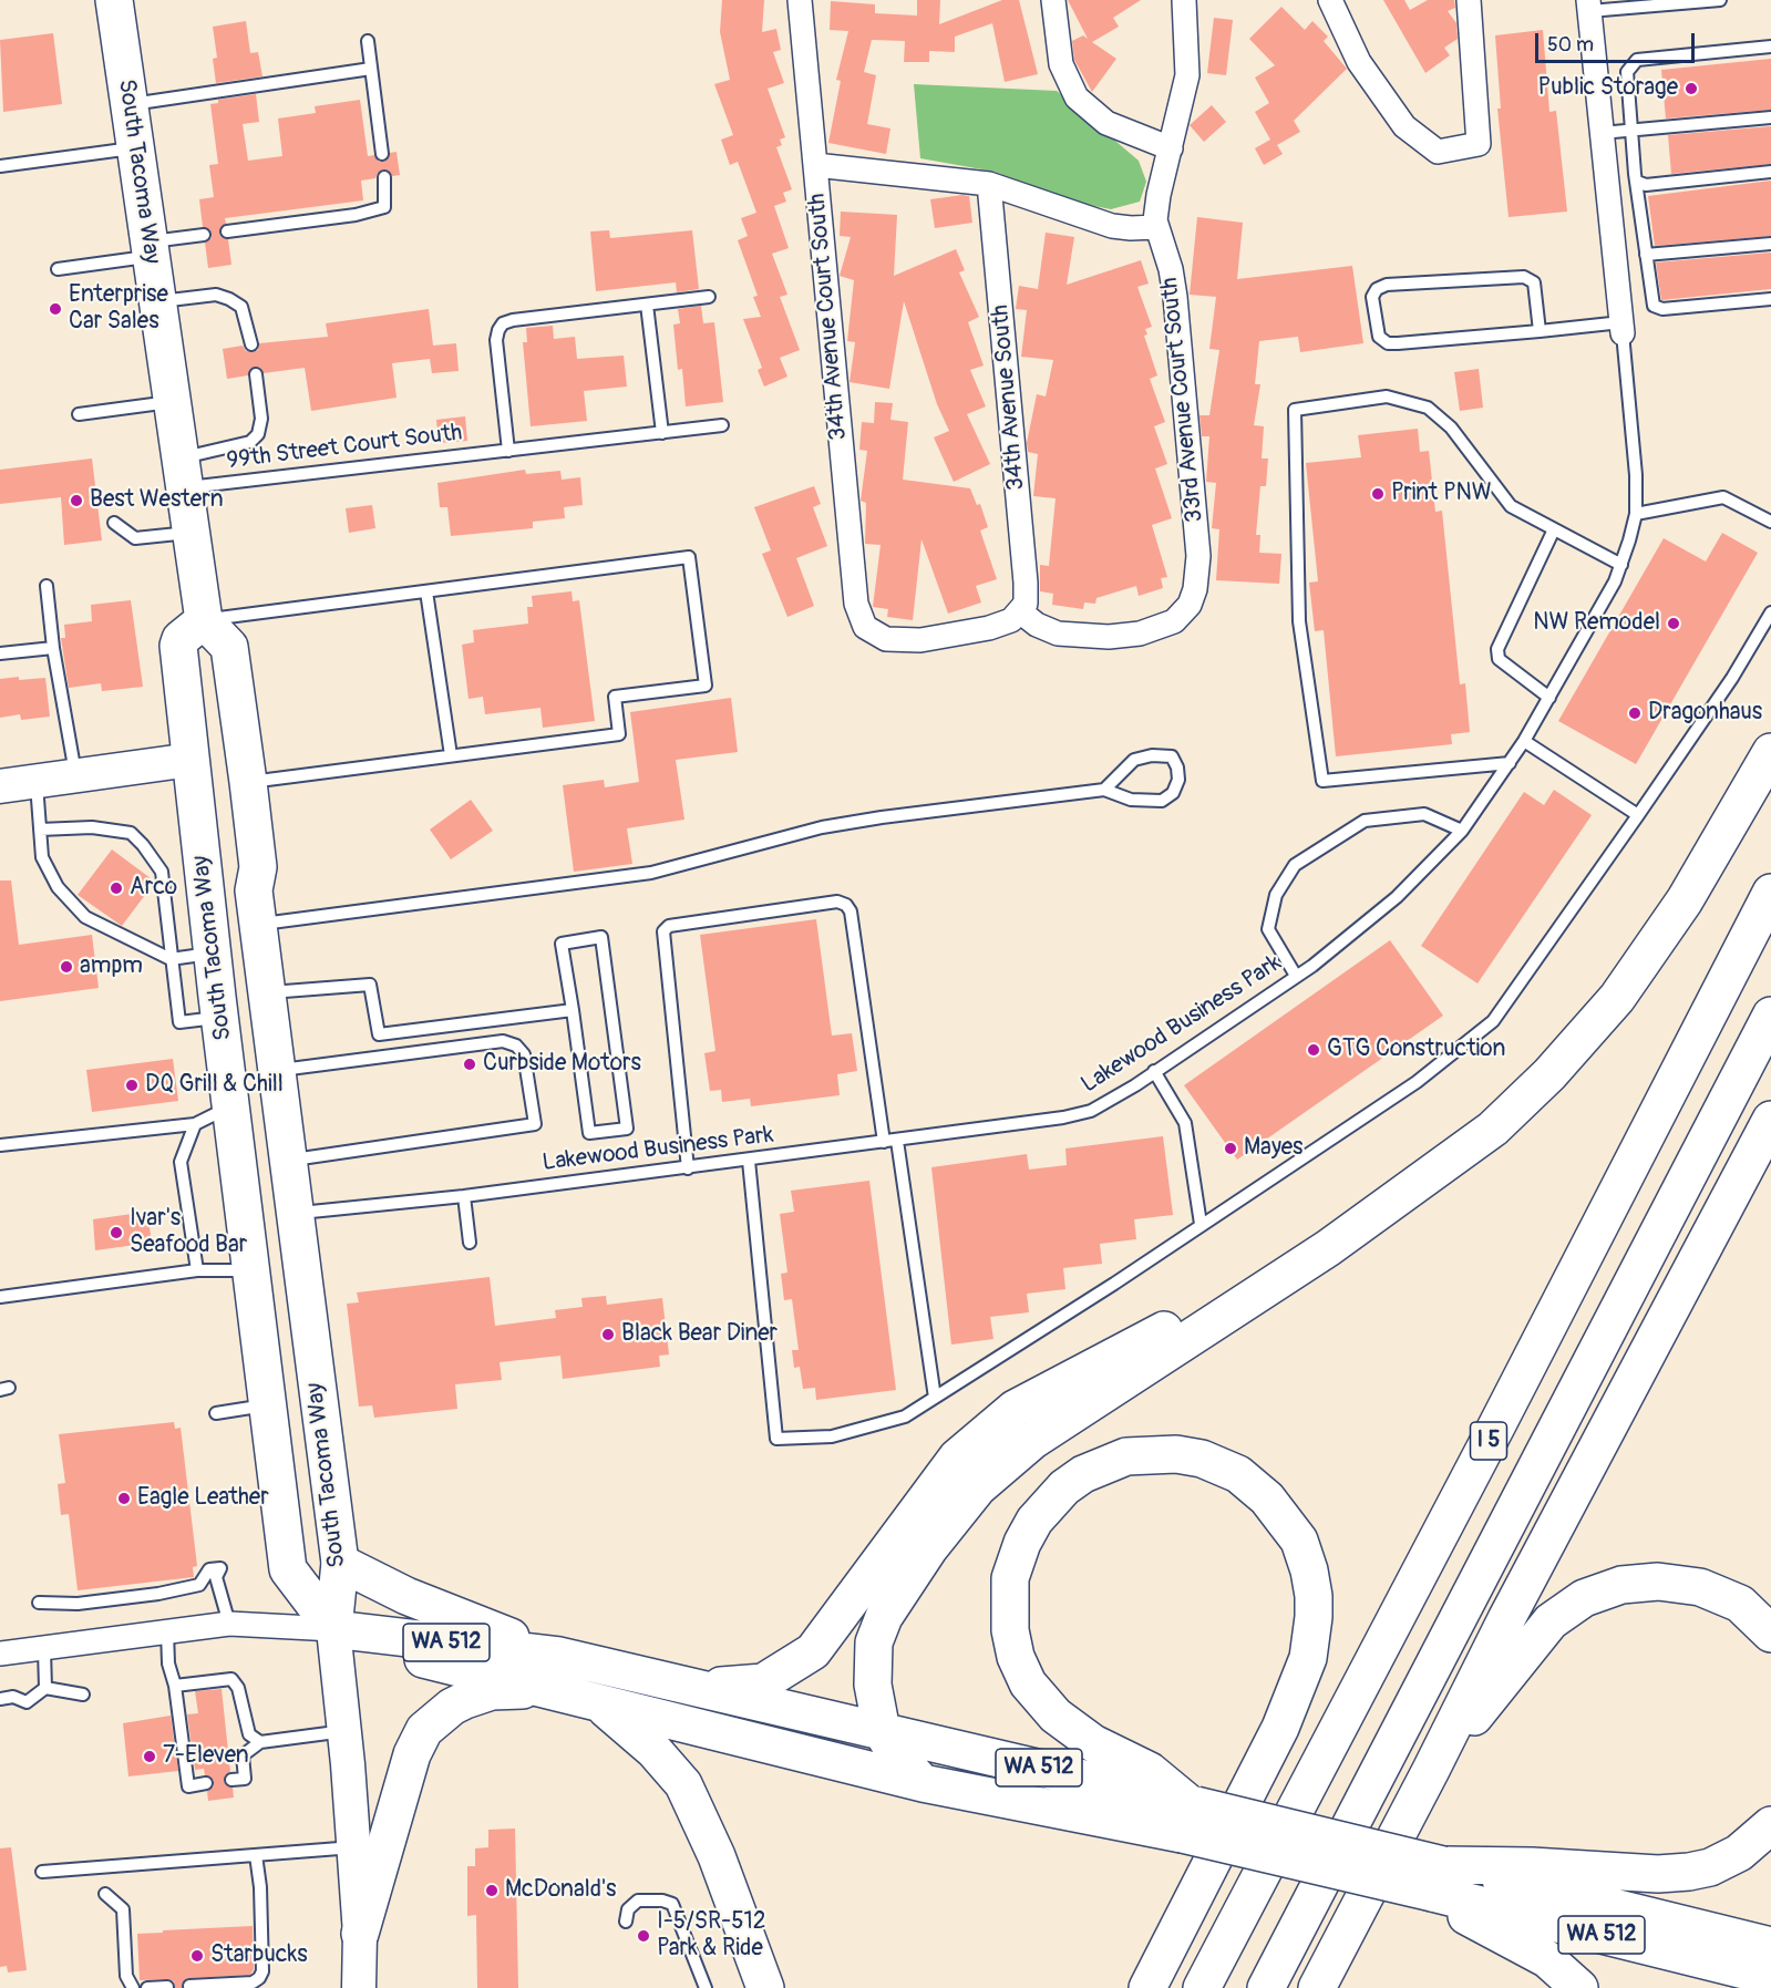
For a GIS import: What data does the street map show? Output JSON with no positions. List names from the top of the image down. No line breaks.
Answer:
{"streets":{"main road":["South Tacoma Way","I 5","WA 512"],"street":["34th Avenue Court South","34th Avenue South","33rd Avenue Court South"],"lane":["99th Street Court South","Lakewood Business Park"]},"crossings":[["South Tacoma Way","99th Street Court South"],["South Tacoma Way","Lakewood Business Park"],["South Tacoma Way","WA 512"],["34th Avenue Court South","34th Avenue South"],["34th Avenue Court South","33rd Avenue Court South"],["34th Avenue South","33rd Avenue Court South"]],"places":["Public Storage","Enterprise Car Sales","Print PNW","Best Western","NW Remodel","Dragonhaus","Arco","ampm","GTG Construction","Curbside Motors","DQ Grill & Chill","Mayes","Ivar's Seafood Bar","Black Bear Diner","Eagle Leather","7-Eleven","McDonald's","I-5/SR-512 Park & Ride","Starbucks"],"scale_bar":"50 m"}
